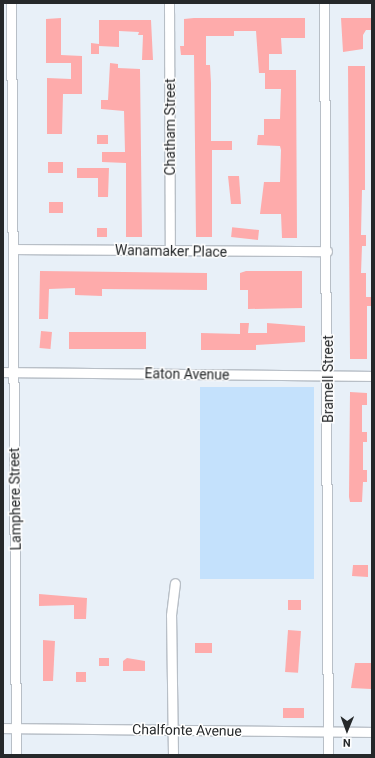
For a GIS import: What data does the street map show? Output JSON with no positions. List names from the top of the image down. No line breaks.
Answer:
{"streets":{"street":["Chatham Street","Wanamaker Place","Eaton Avenue","Bramell Street","Lamphere Street","Chalfonte Avenue"]},"crossings":[["Chatham Street","Wanamaker Place"],["Wanamaker Place","Bramell Street"],["Wanamaker Place","Lamphere Street"],["Eaton Avenue","Bramell Street"],["Eaton Avenue","Lamphere Street"],["Bramell Street","Chalfonte Avenue"],["Lamphere Street","Chalfonte Avenue"]],"north":"bottom"}
